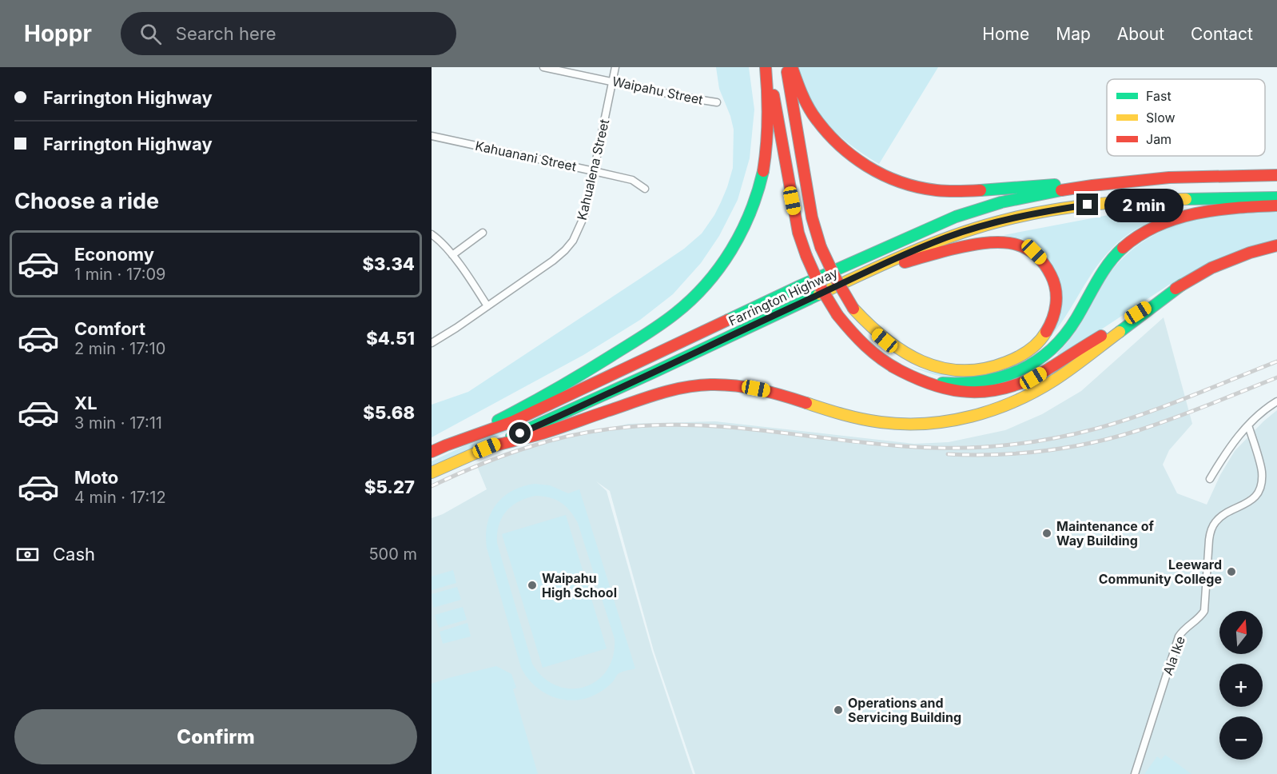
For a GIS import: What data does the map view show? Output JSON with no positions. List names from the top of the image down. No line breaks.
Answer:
{"streets":{"main road":["Farrington Highway"],"street":["Waipahu Street","Kahuanani Street","Kahualena Street","Ala Ike"]},"crossings":[["Waipahu Street","Kahualena Street"],["Kahuanani Street","Kahualena Street"]],"places":["Maintenance of Way Building","Leeward Community College","Waipahu High School","Operations and Servicing Building"],"legend":["Fast","Slow","Jam"],"north":"top","page":{"header":"Hoppr","search":"Search here","nav":["Home","Map","About","Contact"],"banner":["Farrington Highway","Farrington Highway"],"heading":"Choose a ride","bubble":"2 min","list":[{"name":"Economy","note":"1 min · 17:09","value":"$3.34"},{"name":"Comfort","note":"2 min · 17:10","value":"$4.51"},{"name":"XL","note":"3 min · 17:11","value":"$5.68"},{"name":"Moto","note":"4 min · 17:12","value":"$5.27"}],"pay":["Cash","500 m"],"map_buttons":["+","−"],"buttons":"Confirm"}}
